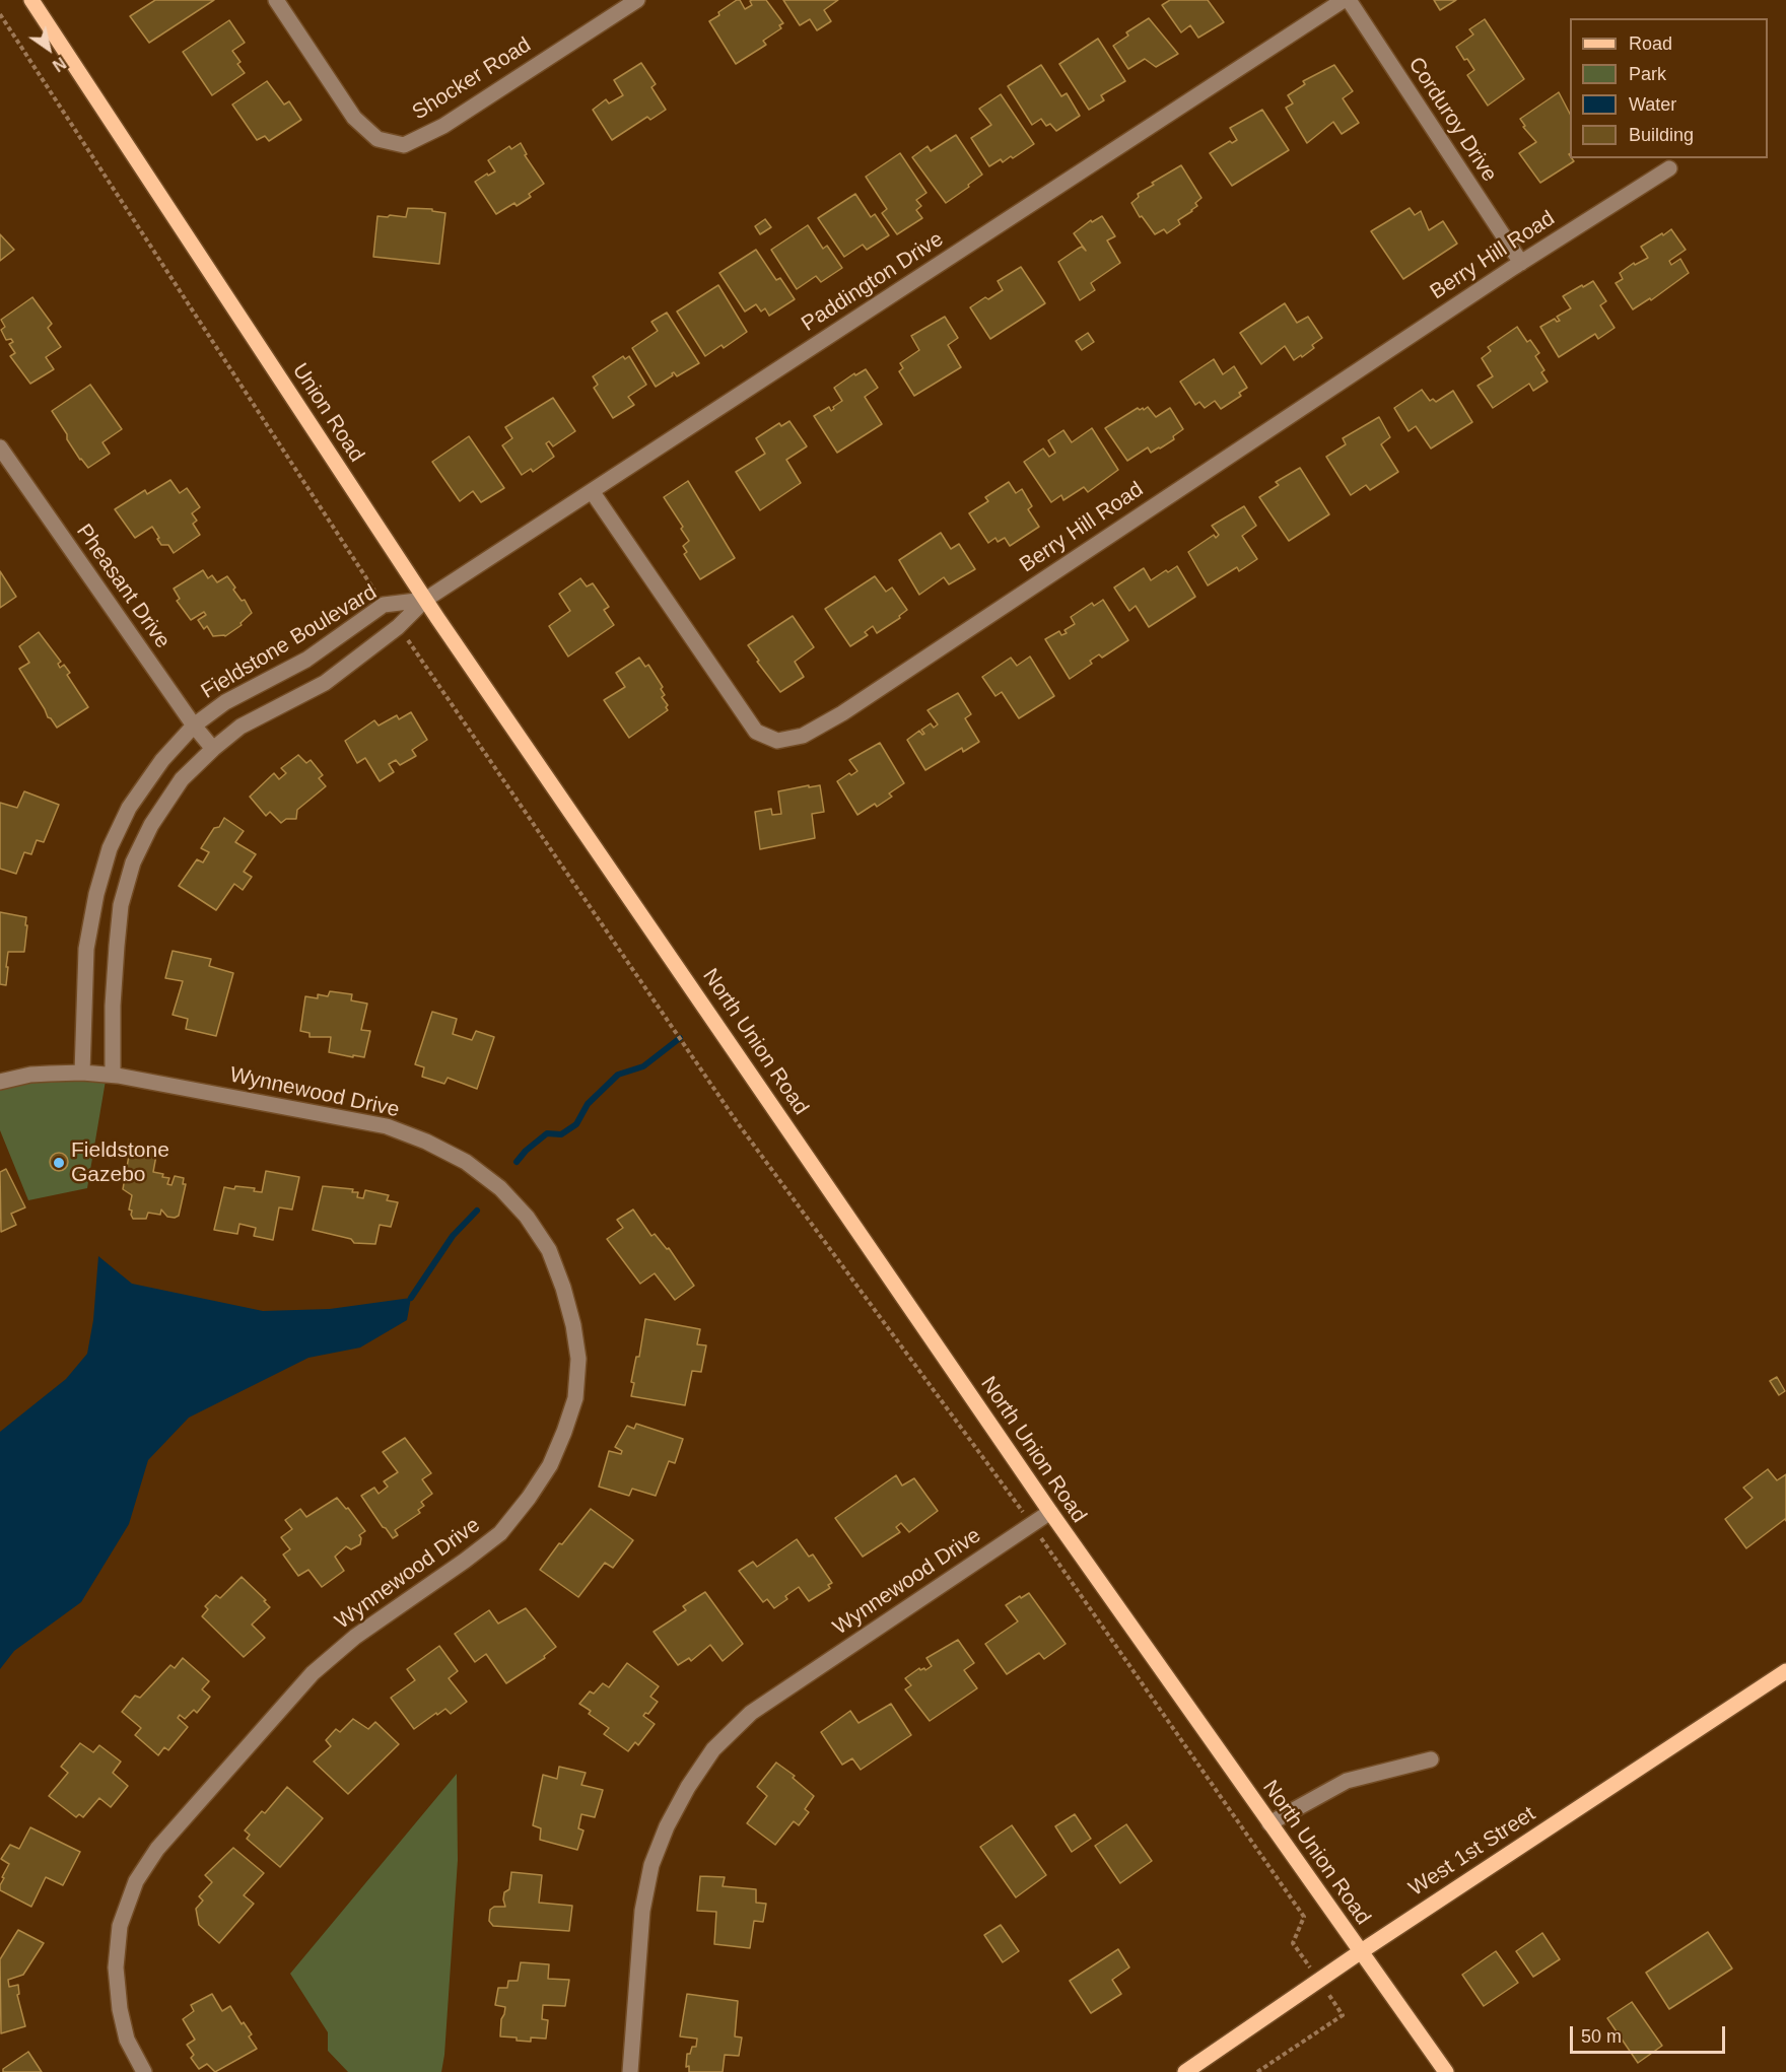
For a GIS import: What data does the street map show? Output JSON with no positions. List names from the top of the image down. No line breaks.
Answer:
{"streets":{"main road":["Union Road","North Union Road","West 1st Street"],"street":["Shocker Road","Corduroy Drive","Berry Hill Road","Paddington Drive","Pheasant Drive","Fieldstone Boulevard","Wynnewood Drive"]},"crossings":[["Corduroy Drive","Berry Hill Road"],["Berry Hill Road","Paddington Drive"],["Paddington Drive","Union Road"],["Paddington Drive","Fieldstone Boulevard"],["Union Road","Fieldstone Boulevard"],["Union Road","North Union Road"],["Pheasant Drive","Fieldstone Boulevard"],["Fieldstone Boulevard","Wynnewood Drive"],["North Union Road","Wynnewood Drive"],["North Union Road","West 1st Street"]],"places":["Fieldstone Gazebo"],"legend":["Road","Park","Water","Building"],"scale_bar":"50 m","north":"bottom right"}
